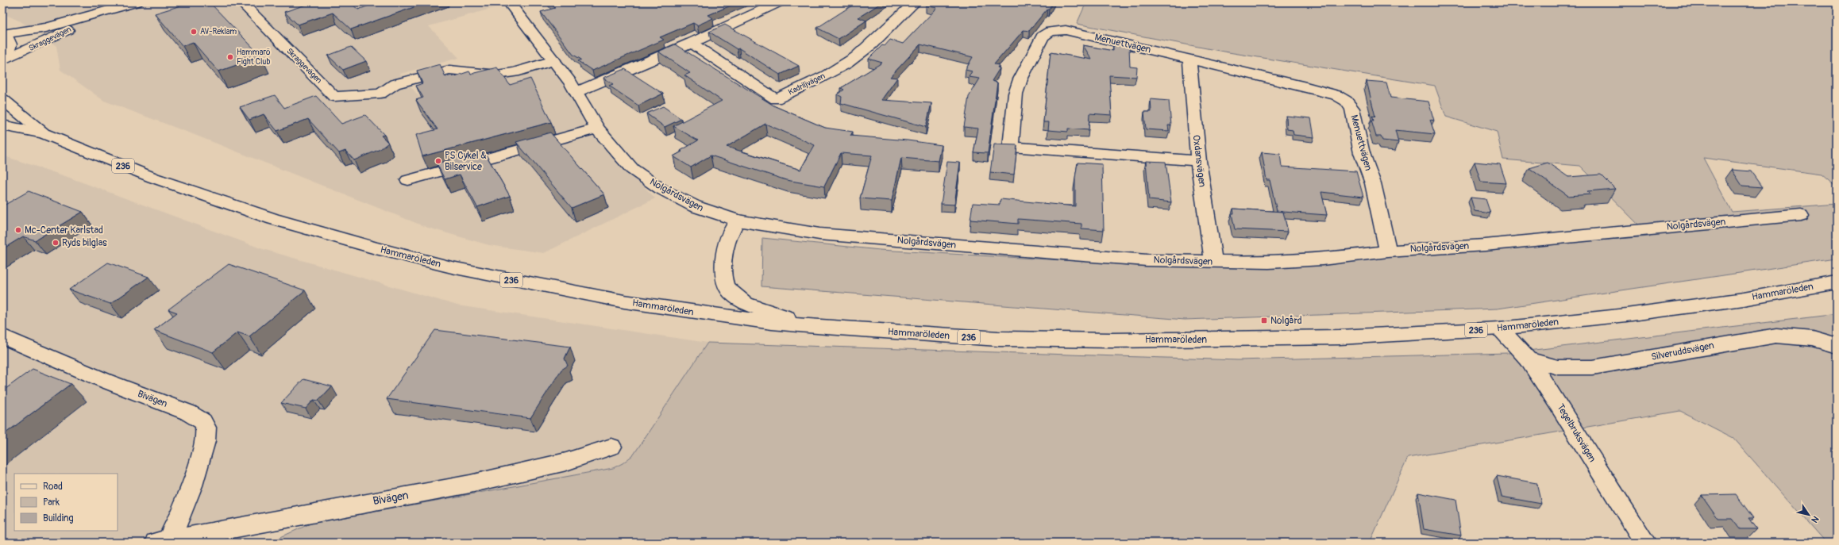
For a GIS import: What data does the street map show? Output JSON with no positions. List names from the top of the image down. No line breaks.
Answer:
{"streets":{"street":["Skraggevägen","Menuettvägen","Kadriljvägen","Oxdansvägen","236","Nolgårdsvägen","Hammaröleden","Silveruddsvägen","Bivägen","Tegelbruksvägen"]},"crossings":[["Skraggevägen","Nolgårdsvägen"],["Menuettvägen","Oxdansvägen"],["Menuettvägen","Nolgårdsvägen"],["Oxdansvägen","Nolgårdsvägen"],["236","Nolgårdsvägen"],["236","Hammaröleden"],["Hammaröleden","Tegelbruksvägen"],["Silveruddsvägen","Tegelbruksvägen"]],"places":{"other":["AV-Reklam","Hammarö Fight Club","PS Cykel & Bilservice","Mc-Center Karlstad","Ryds bilglas"],"transit":["Nolgård"]},"legend":["Road","Park","Building"],"north":"bottom right"}
